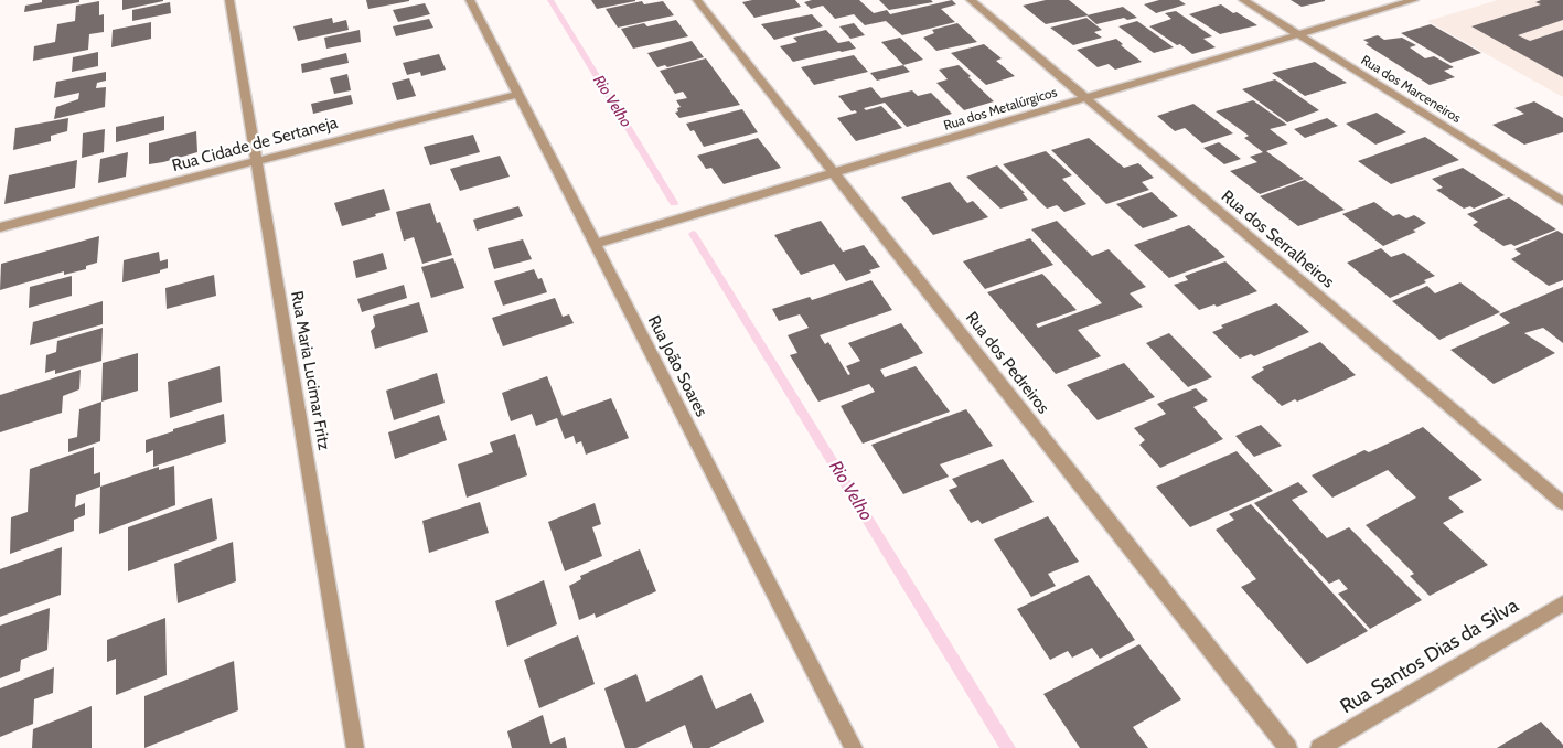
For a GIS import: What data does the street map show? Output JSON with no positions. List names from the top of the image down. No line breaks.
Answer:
{"streets":{"street":["Rua dos Marceneiros","Rua dos Metalúrgicos","Rua Cidade de Sertaneja","Rua dos Serralheiros","Rua dos Pedreiros","Rua João Soares","Rua Maria Lucimar Fritz","Rua Santos Dias da Silva"]},"crossings":[["Rua dos Marceneiros","Rua dos Metalúrgicos"],["Rua dos Metalúrgicos","Rua dos Serralheiros"],["Rua dos Metalúrgicos","Rua dos Pedreiros"],["Rua dos Metalúrgicos","Rua João Soares"],["Rua Cidade de Sertaneja","Rua João Soares"],["Rua Cidade de Sertaneja","Rua Maria Lucimar Fritz"]],"water":["Rio Velho"]}
